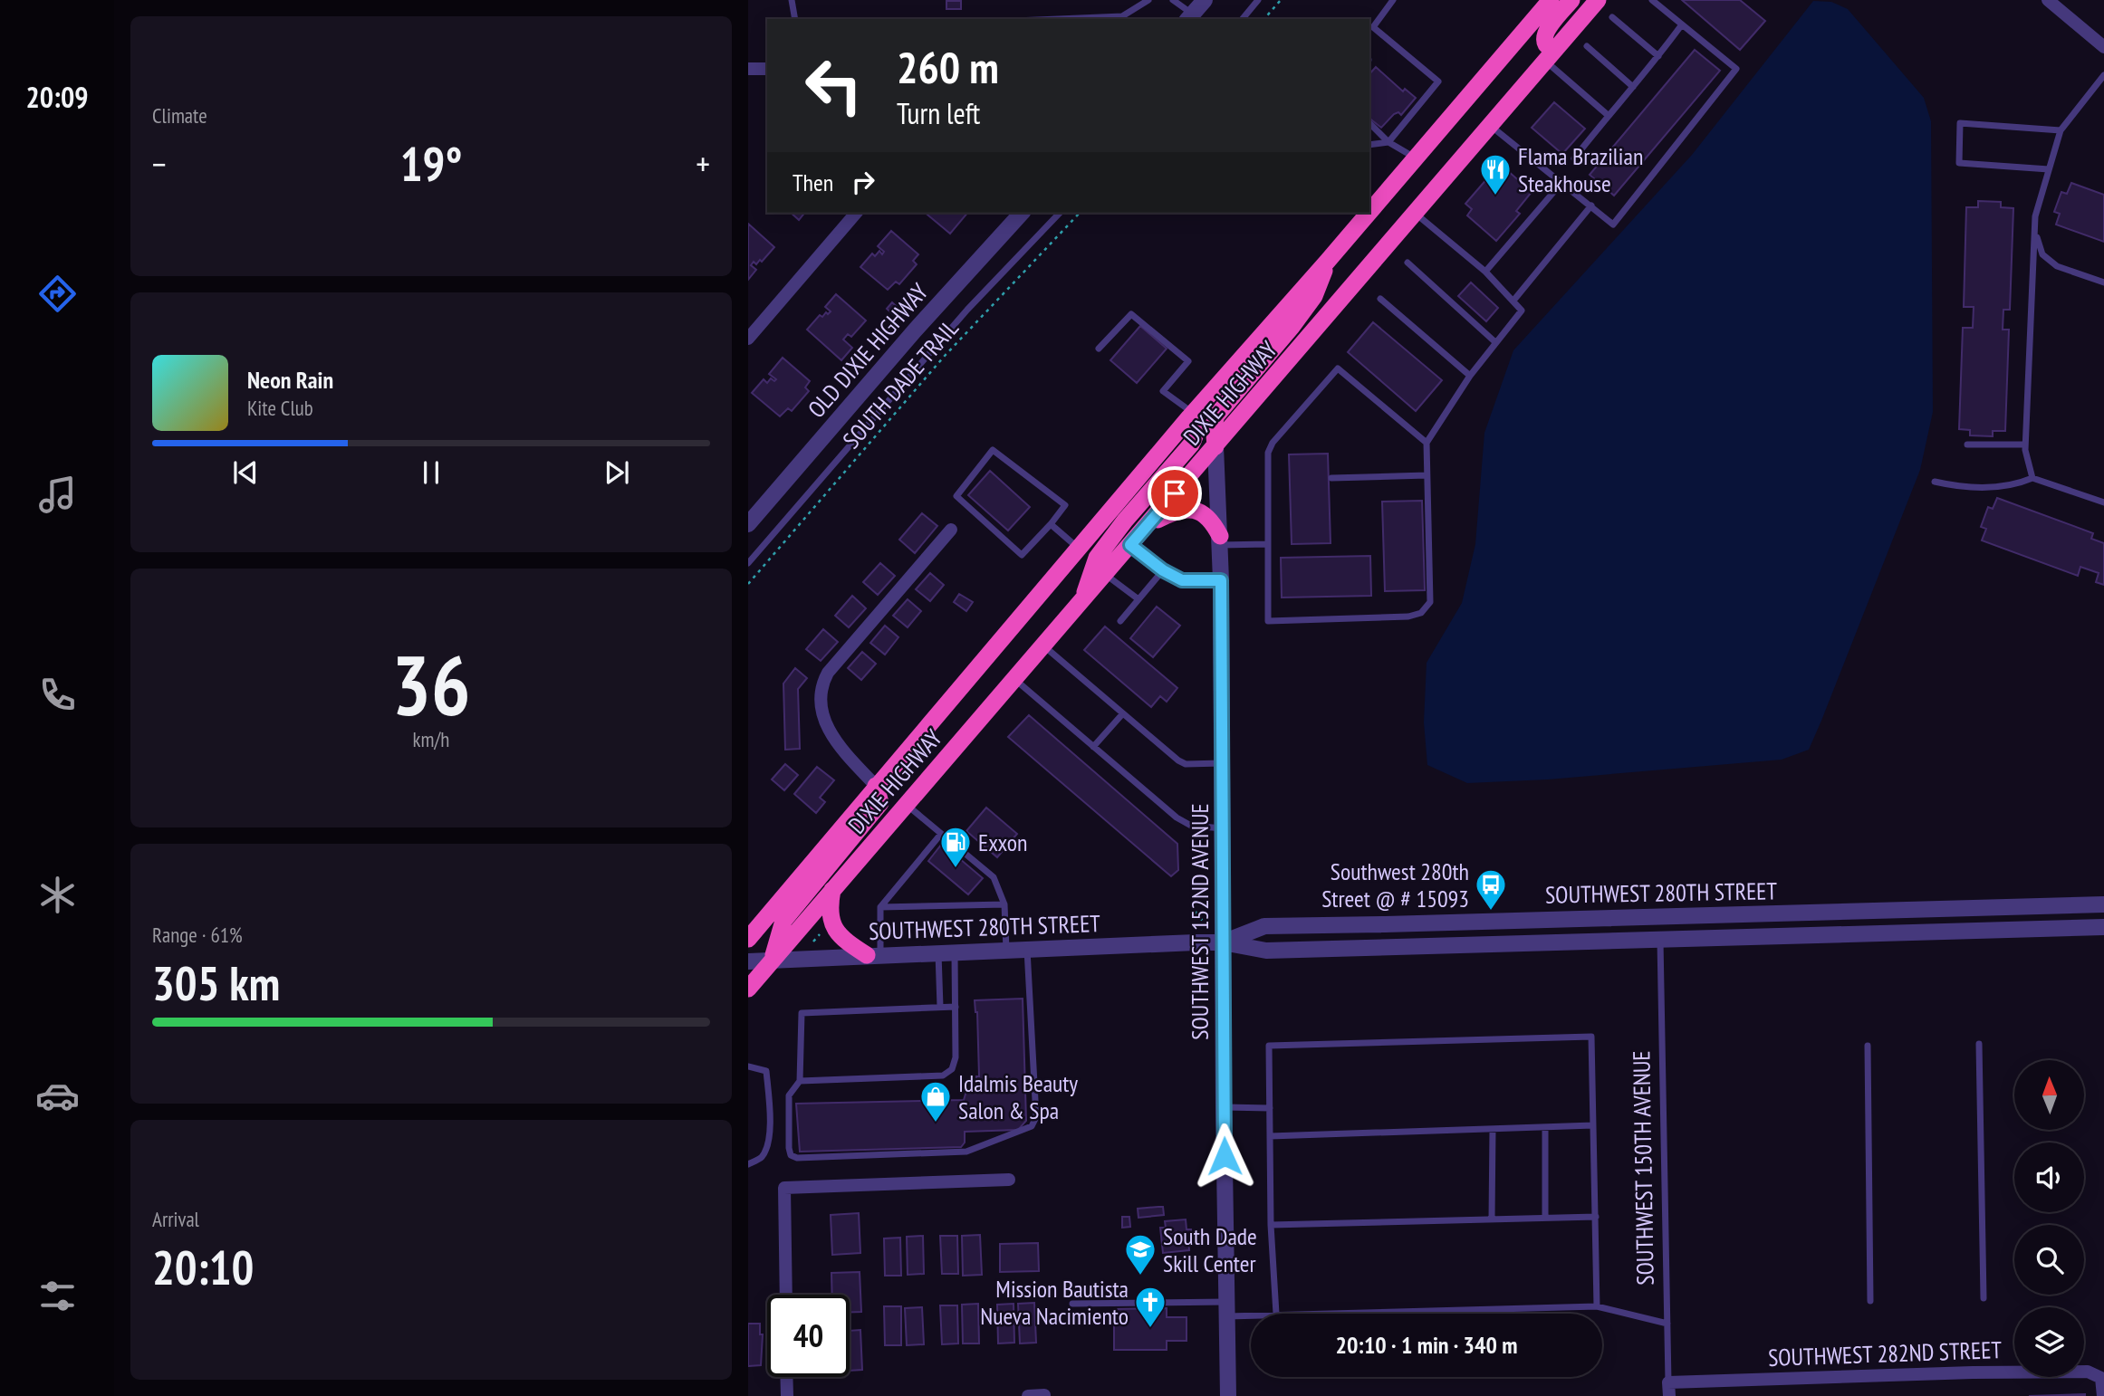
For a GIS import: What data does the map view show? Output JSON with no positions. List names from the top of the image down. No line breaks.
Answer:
{"streets":{"highway":["DIXIE HIGHWAY"],"street":["OLD DIXIE HIGHWAY","SOUTHWEST 280TH STREET","SOUTHWEST 152ND AVENUE","SOUTHWEST 282ND STREET"],"lane":["SOUTHWEST 150TH AVENUE"],"path":["SOUTH DADE TRAIL"]},"crossings":[["DIXIE HIGHWAY","SOUTHWEST 280TH STREET"],["DIXIE HIGHWAY","SOUTHWEST 152ND AVENUE"],["SOUTHWEST 280TH STREET","SOUTHWEST 152ND AVENUE"],["SOUTHWEST 280TH STREET","SOUTHWEST 150TH AVENUE"],["SOUTHWEST 150TH AVENUE","SOUTHWEST 282ND STREET"]],"places":{"restaurant":["Flama Brazilian Steakhouse"],"fuel station":["Exxon"],"bus stop":["Southwest 280th Street @ # 15093"],"shop":["Idalmis Beauty Salon & Spa"],"school or university":["South Dade Skill Center"],"church":["Mission Bautista Nueva Nacimiento"]},"north":"top","page":{"tabs":"20:09","tile":["Climate",["36","km/h"],["Range · 61%","305 km"],["Arrival","20:10"]],"turn":["260 m","Turn left"],"heat":["−","19°","+"],"then":"Then","song":["Neon Rain","Kite Club"],"limit":"40","trip":"20:10 · 1 min · 340 m"}}
